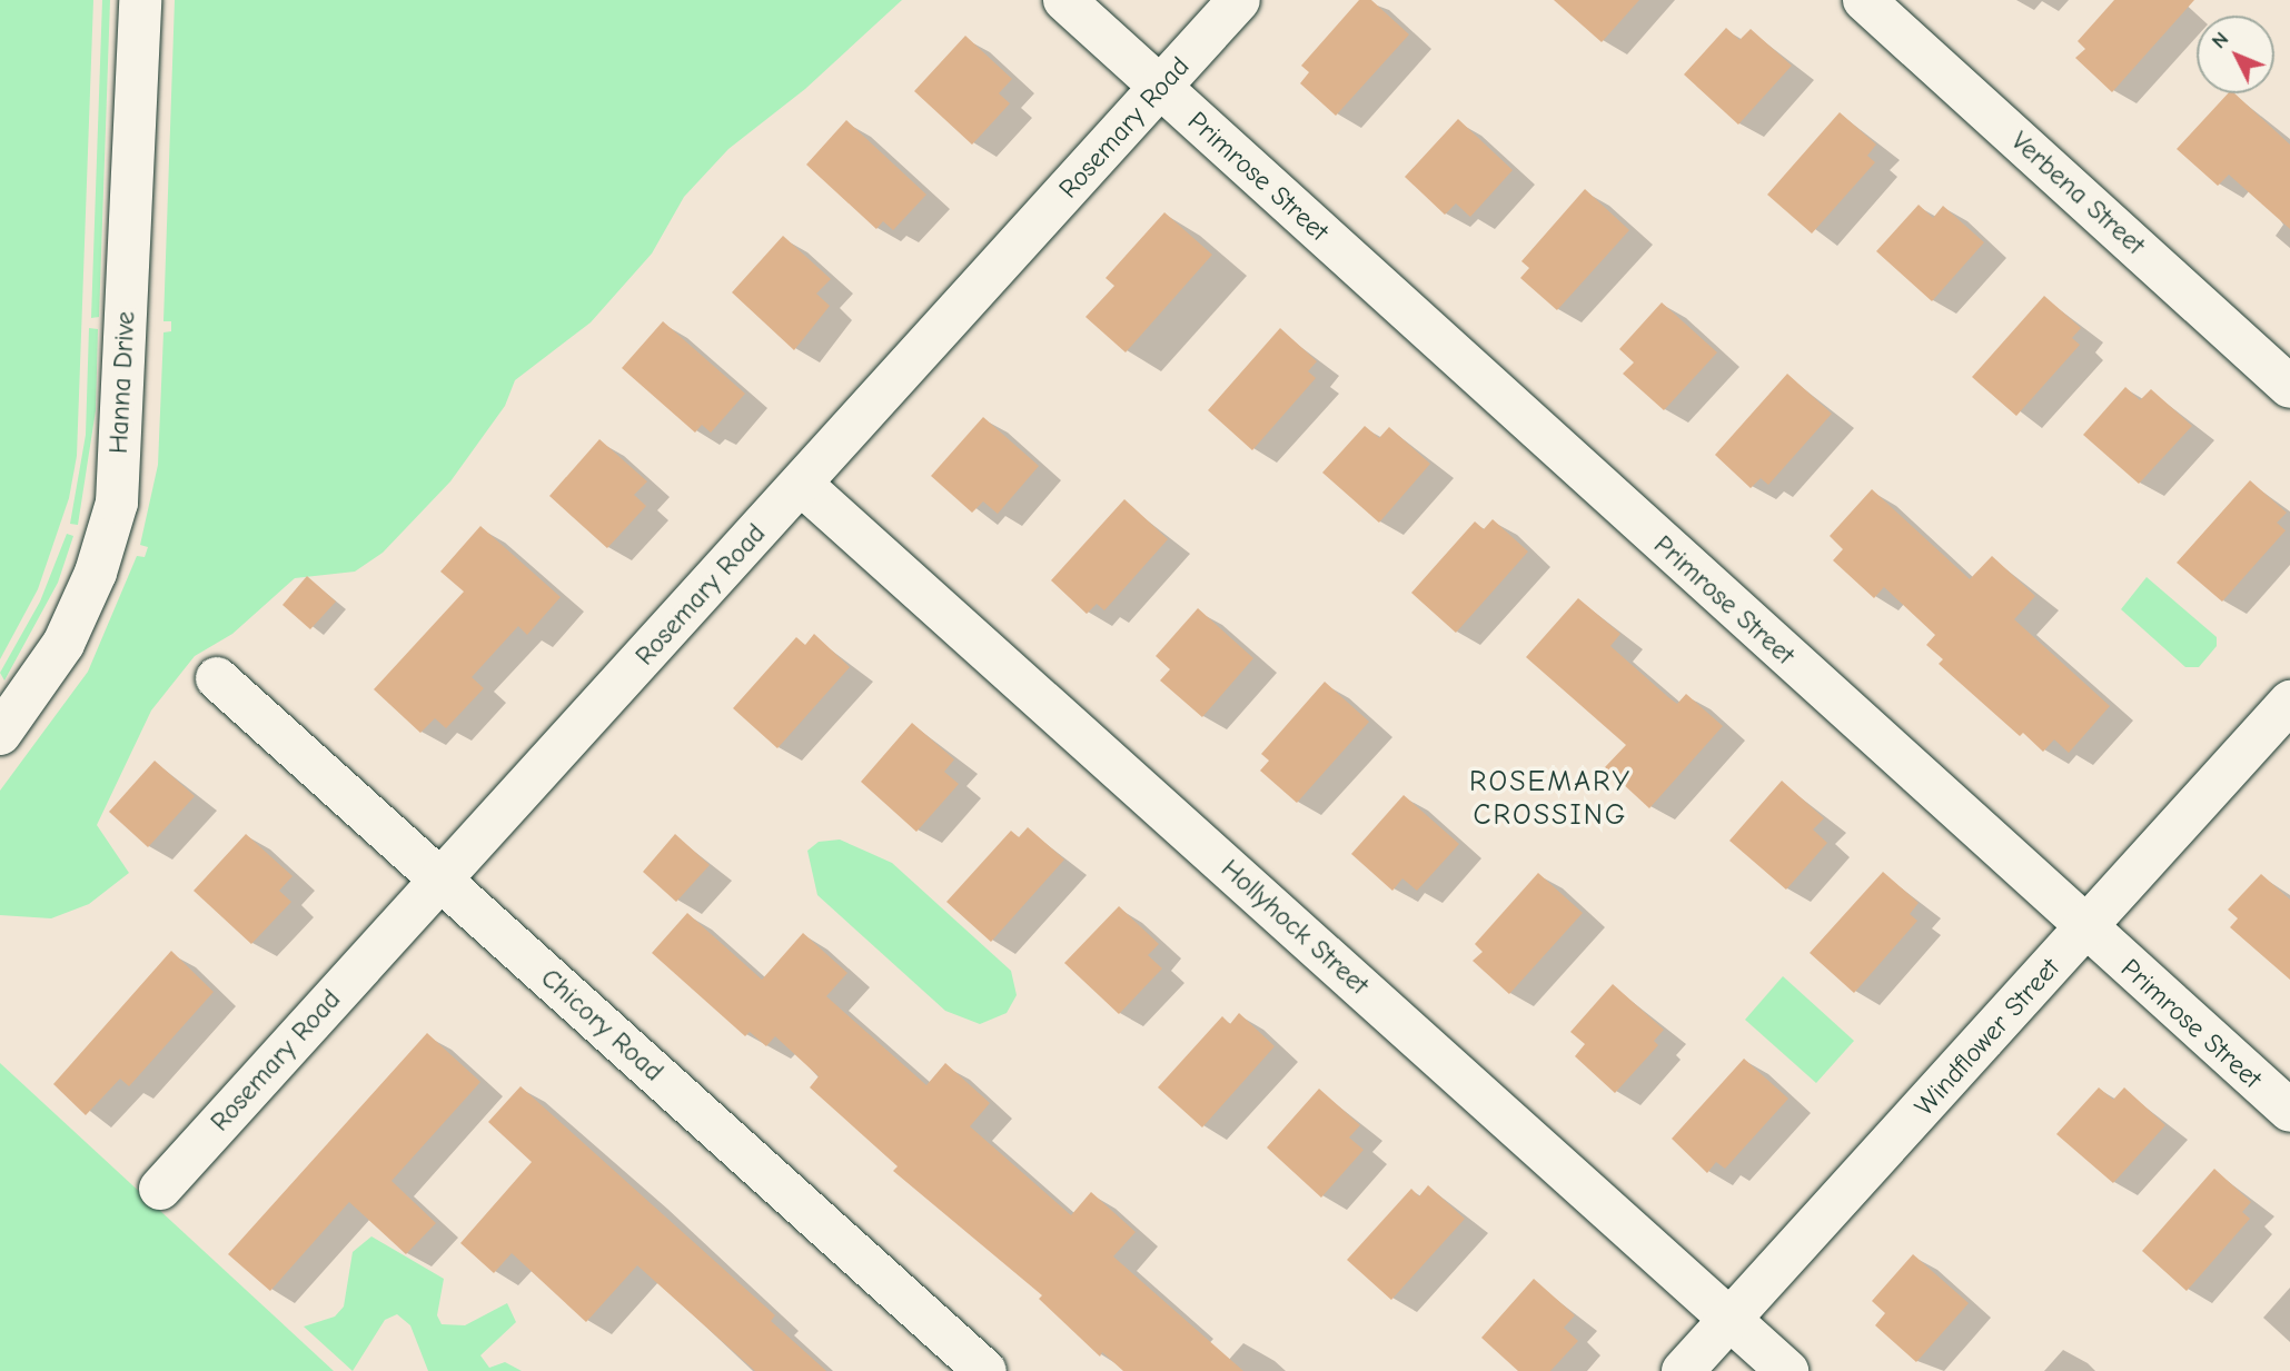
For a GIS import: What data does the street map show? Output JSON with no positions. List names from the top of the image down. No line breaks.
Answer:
{"streets":{"street":["Rosemary Road","Primrose Street","Verbena Street","Hanna Drive","Hollyhock Street","Chicory Road","Windflower Street"]},"crossings":[["Rosemary Road","Primrose Street"],["Rosemary Road","Hollyhock Street"],["Rosemary Road","Chicory Road"],["Primrose Street","Windflower Street"],["Hollyhock Street","Windflower Street"]],"districts":["ROSEMARY CROSSING"],"north":"top left"}
